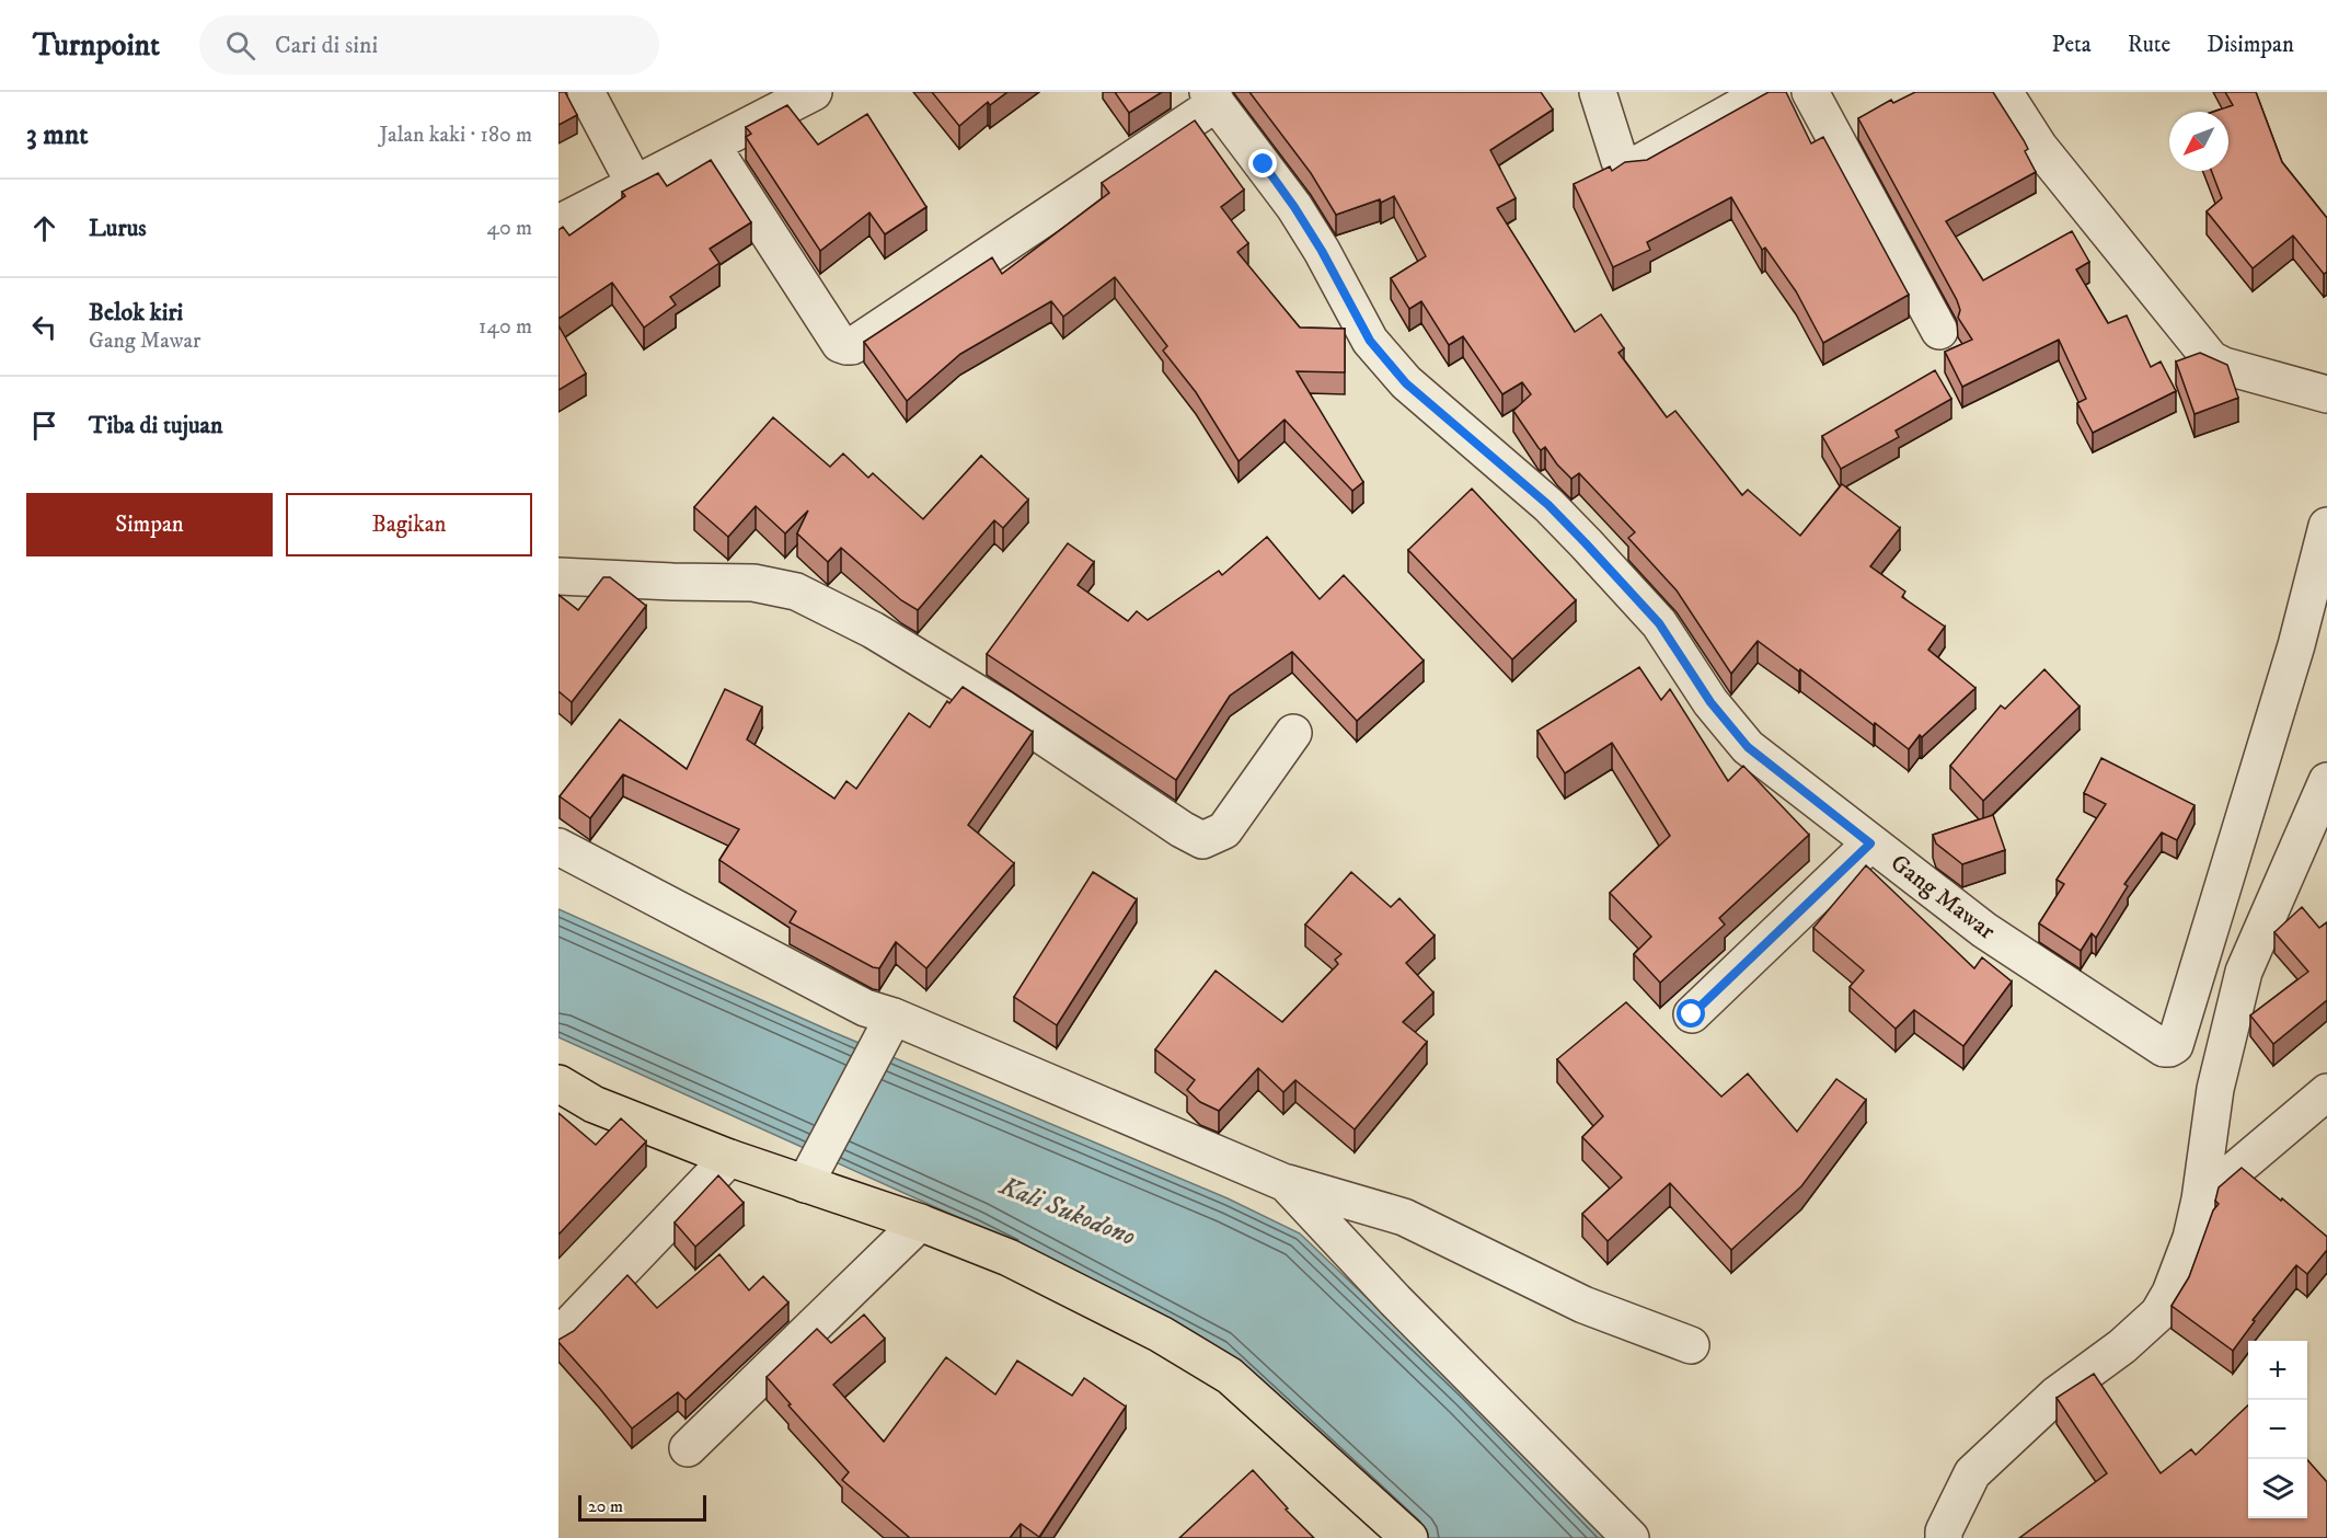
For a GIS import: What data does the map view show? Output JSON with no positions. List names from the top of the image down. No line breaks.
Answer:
{"streets":{"street":["Gang Mawar"]},"water":["Kali Sukodono"],"scale_bar":"20 m","north":"bottom left","page":{"header":"Turnpoint","search":"Cari di sini","nav":["Peta","Rute","Disimpan"],"heading":["3 mnt","Jalan kaki · 180 m"],"list":[["Lurus","40 m"],["Belok kiri","Gang Mawar","140 m"],"Tiba di tujuan"],"buttons":["Simpan","Bagikan"],"map_buttons":["+","−"],"scale":"20 m"}}
